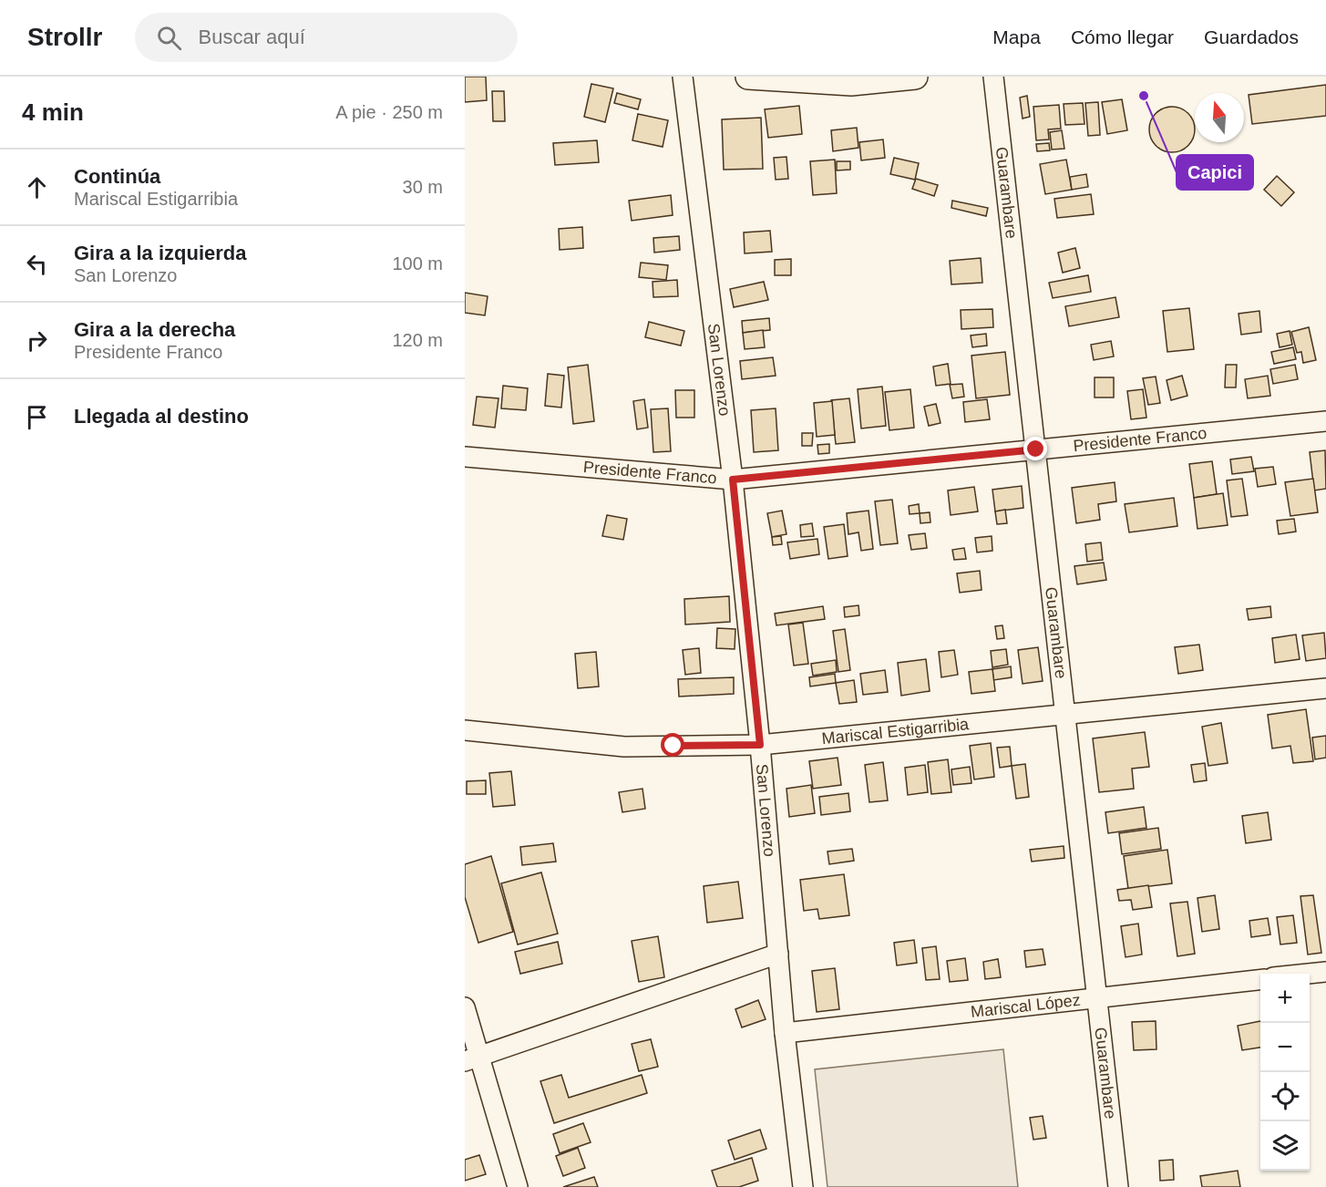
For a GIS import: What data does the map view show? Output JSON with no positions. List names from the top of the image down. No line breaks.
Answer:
{"streets":{"street":["Guarambare","San Lorenzo","Presidente Franco","Mariscal Estigarribia","Mariscal López"]},"crossings":[["Guarambare","Presidente Franco"],["Guarambare","Mariscal Estigarribia"],["Guarambare","Mariscal López"],["San Lorenzo","Presidente Franco"],["San Lorenzo","Mariscal Estigarribia"],["San Lorenzo","Mariscal López"]],"places":["Capici"],"north":"top","page":{"header":"Strollr","search":"Buscar aquí","nav":["Mapa","Cómo llegar","Guardados"],"heading":["4 min","A pie · 250 m"],"list":[["Continúa","Mariscal Estigarribia","30 m"],["Gira a la izquierda","San Lorenzo","100 m"],["Gira a la derecha","Presidente Franco","120 m"],"Llegada al destino"],"map_buttons":["+","−"]}}
